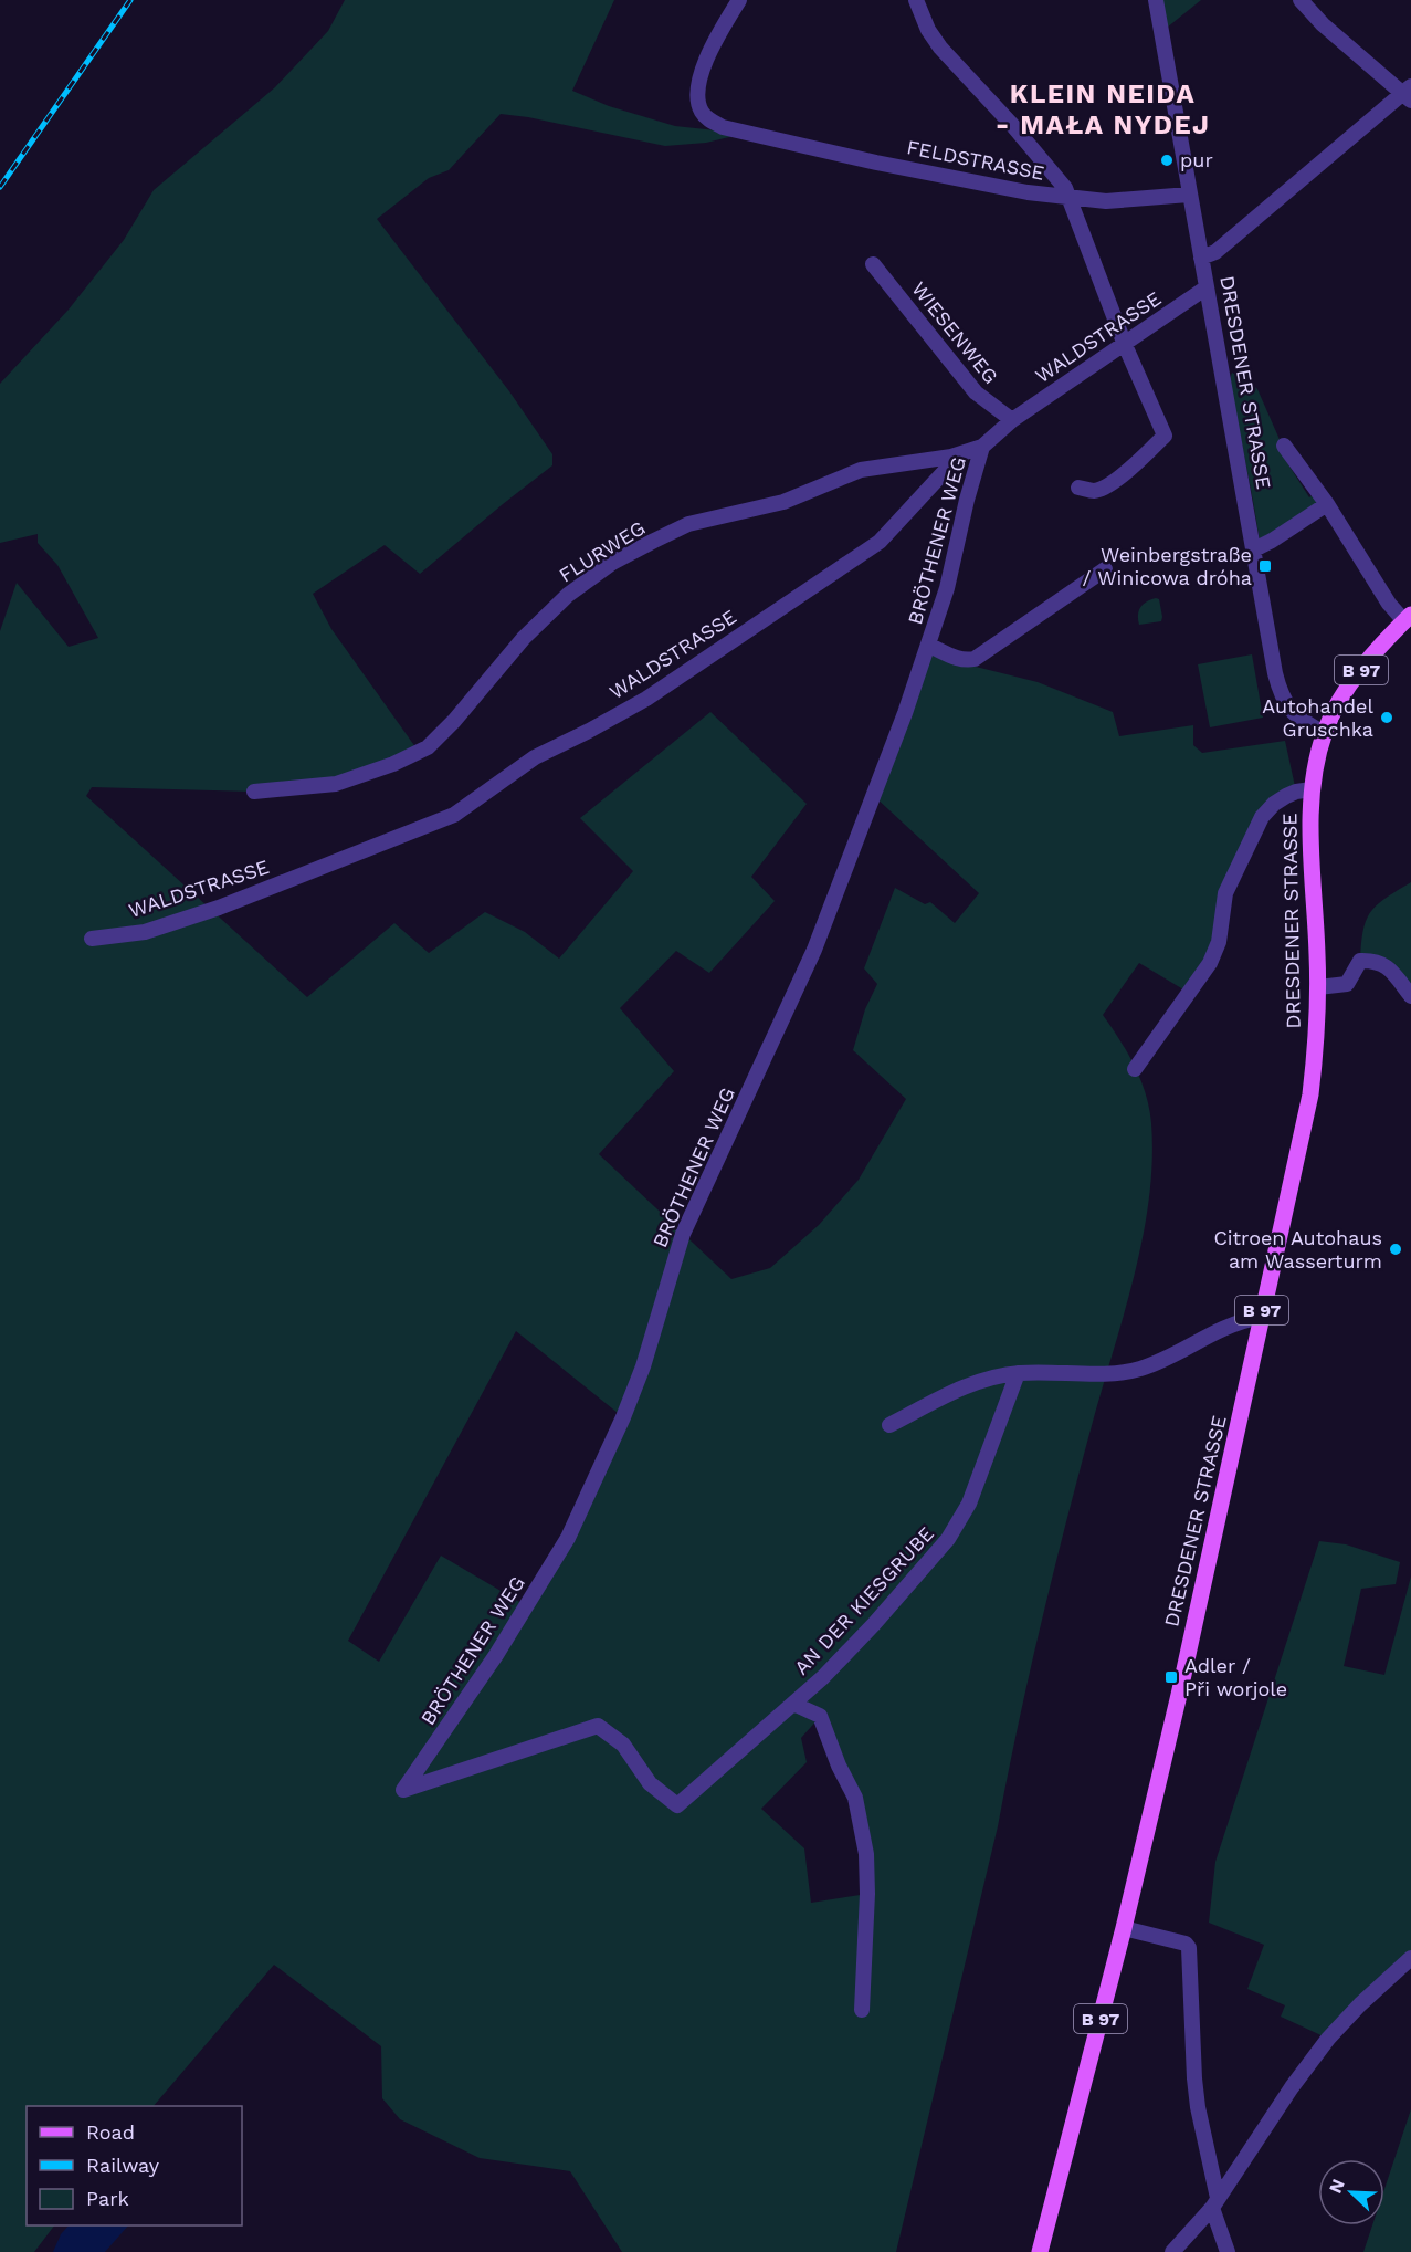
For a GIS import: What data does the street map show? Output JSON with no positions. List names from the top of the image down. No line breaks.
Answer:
{"streets":{"main road":["DRESDENER STRASSE","B 97"],"street":["FELDSTRASSE","WIESENWEG","WALDSTRASSE","BRÖTHENER WEG","FLURWEG","AN DER KIESGRUBE"]},"crossings":[["FELDSTRASSE","DRESDENER STRASSE"],["WIESENWEG","WALDSTRASSE"],["WALDSTRASSE","DRESDENER STRASSE"],["WALDSTRASSE","BRÖTHENER WEG"],["WALDSTRASSE","FLURWEG"],["DRESDENER STRASSE","B 97"],["BRÖTHENER WEG","AN DER KIESGRUBE"]],"districts":["KLEIN NEIDA - MAŁA NYDEJ"],"places":{"other":["pur","Autohandel Gruschka","Citroen Autohaus am Wasserturm"],"transit":["Weinbergstraße / Winicowa dróha","Adler / Při worjole"]},"legend":["Road","Railway","Park"],"north":"top left"}
